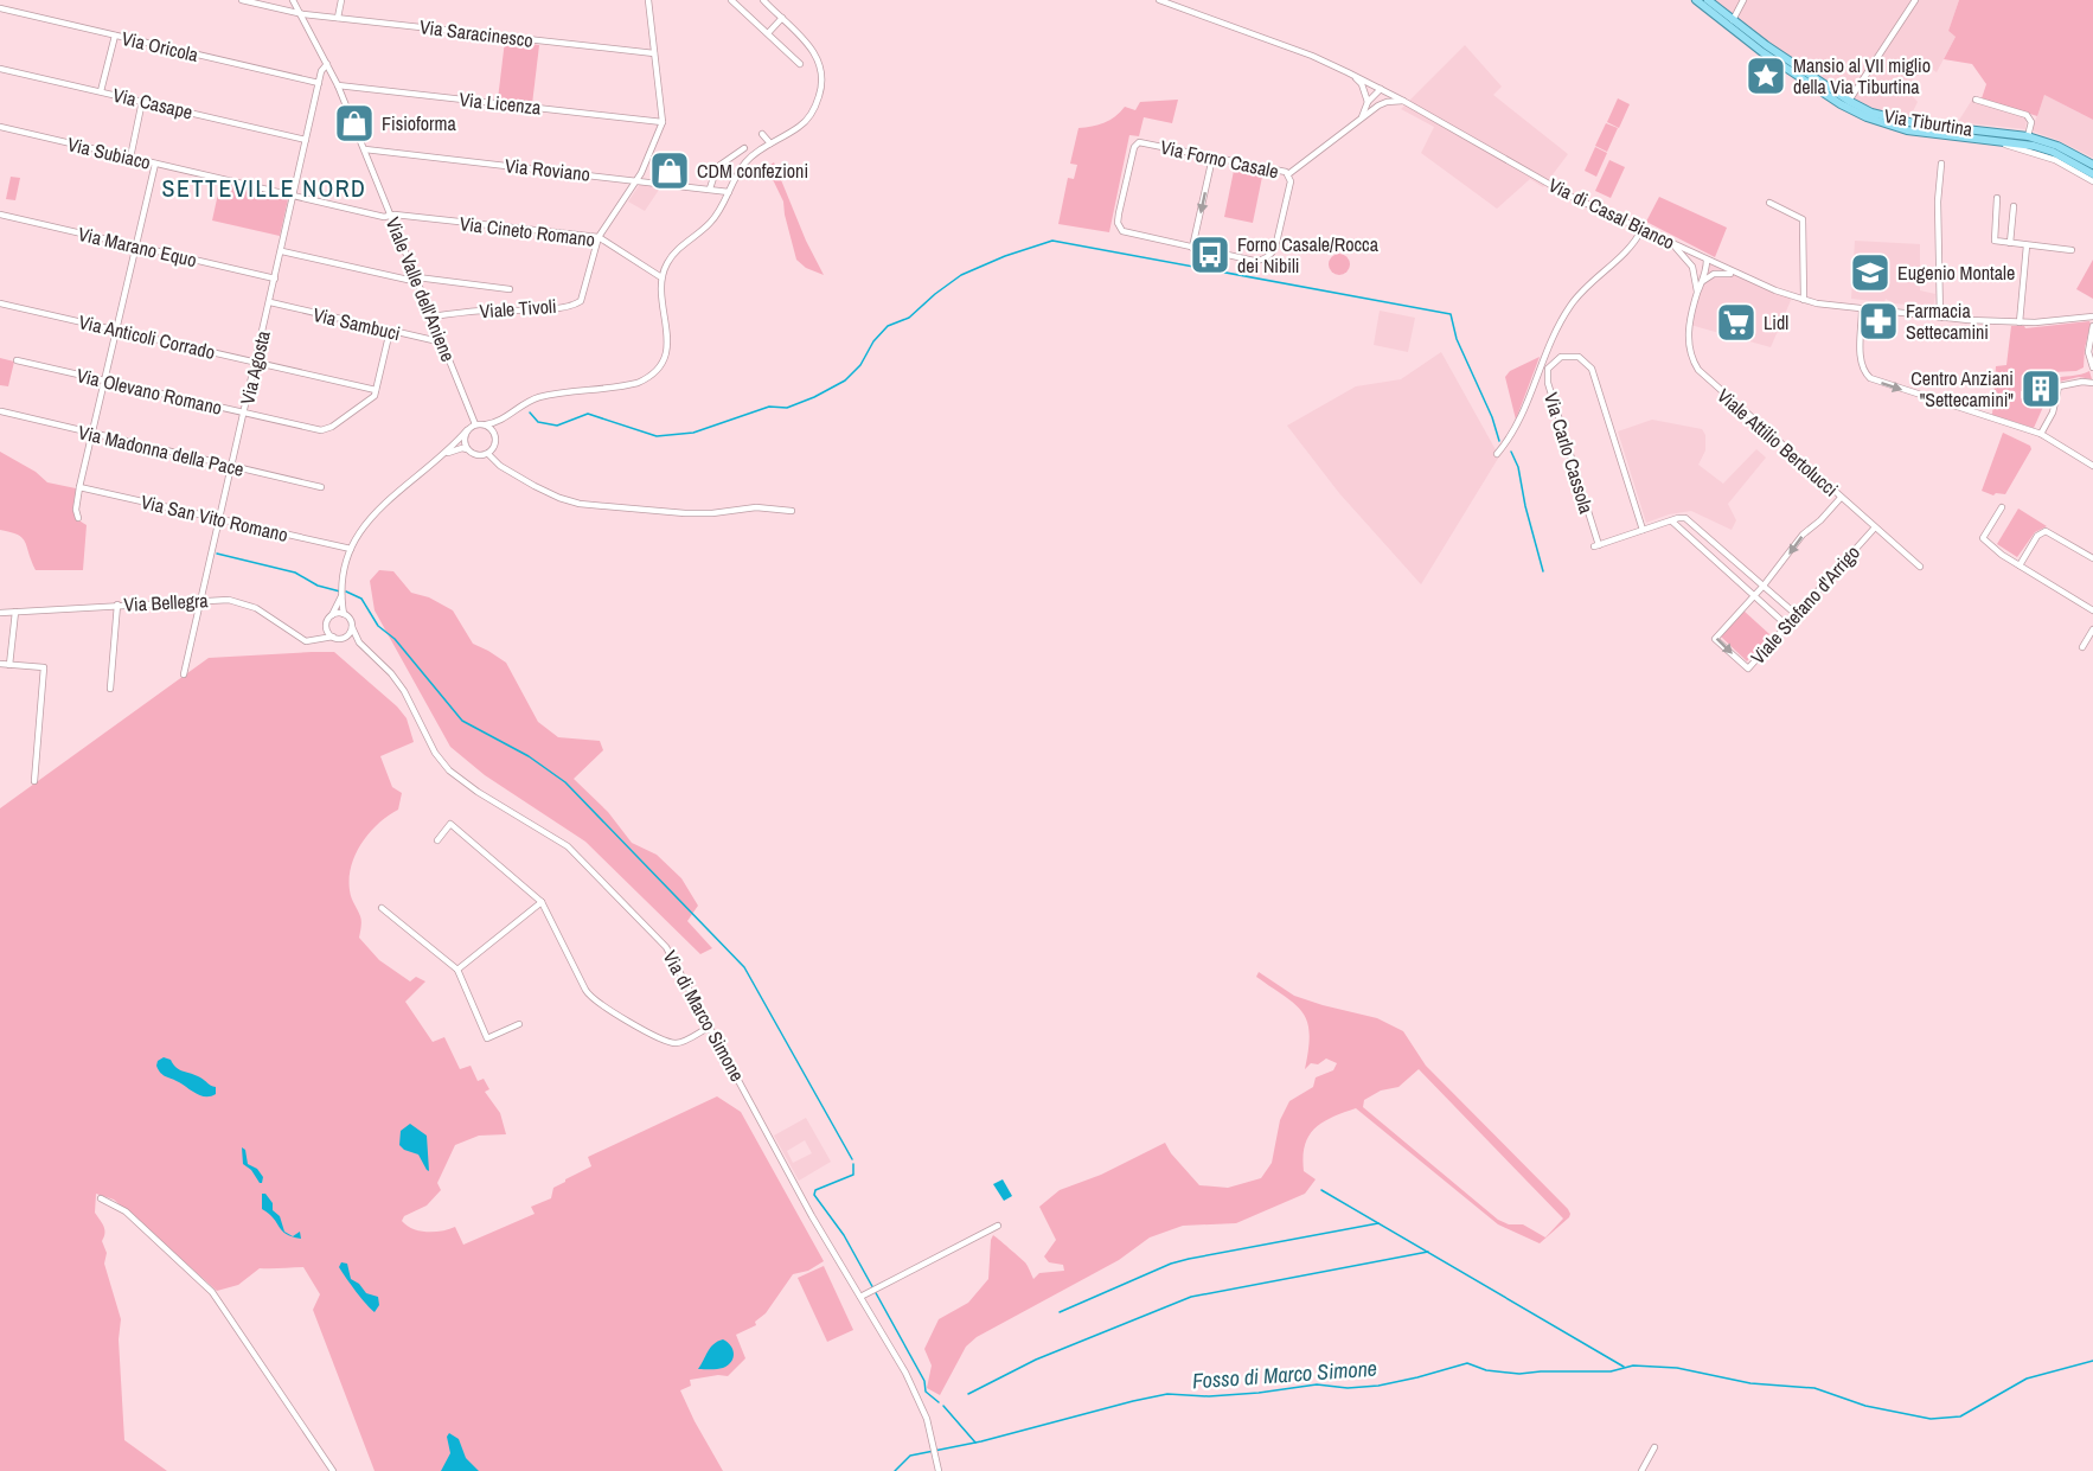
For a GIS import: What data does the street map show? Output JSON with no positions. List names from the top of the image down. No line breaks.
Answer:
{"streets":{"main road":["Via Tiburtina"],"street":["Via Saracinesco","Via Oricola","Via Casape","Via Licenza","Via Subiaco","Via Forno Casale","Via Roviano","Via di Casal Bianco","Via Cineto Romano","Via Marano Equo","Viale Valle dell'Aniene","Viale Tivoli","Via Sambuci","Via Anticoli Corrado","Via Agosta","Via Olevano Romano","Viale Attilio Bertolucci","Via Madonna della Pace","Via Carlo Cassola","Via San Vito Romano","Via Bellegra","Viale Stefano d'Arrigo","Via di Marco Simone"]},"crossings":[["Via Saracinesco","Viale Valle dell'Aniene"],["Via Oricola","Via Agosta"],["Via Casape","Via Agosta"],["Via Licenza","Viale Valle dell'Aniene"],["Via Licenza","Viale Tivoli"],["Via Subiaco","Via Cineto Romano"],["Via Subiaco","Via Agosta"],["Via Roviano","Viale Valle dell'Aniene"],["Via Roviano","Viale Tivoli"],["Via di Casal Bianco","Viale Attilio Bertolucci"],["Via Cineto Romano","Viale Valle dell'Aniene"],["Via Cineto Romano","Viale Tivoli"],["Via Marano Equo","Via Agosta"],["Viale Valle dell'Aniene","Viale Tivoli"],["Viale Valle dell'Aniene","Via Sambuci"],["Viale Valle dell'Aniene","Via Agosta"],["Via Sambuci","Via Agosta"],["Via Anticoli Corrado","Via Agosta"],["Via Anticoli Corrado","Via Olevano Romano"],["Via Agosta","Via Olevano Romano"],["Via Agosta","Via Madonna della Pace"],["Via Agosta","Via San Vito Romano"],["Via Agosta","Via Bellegra"],["Viale Attilio Bertolucci","Viale Stefano d'Arrigo"],["Via Bellegra","Via di Marco Simone"]],"districts":["SETTEVILLE NORD"],"water":["Fosso di Marco Simone"],"places":{"place":["Mansio al VII miglio della Via Tiburtina"],"shop":["Fisioforma","CDM confezioni"],"bus stop":["Forno Casale/Rocca dei Nibili"],"school or university":["Eugenio Montale"],"pharmacy":["Farmacia Settecamini"],"supermarket":["Lidl"],"building":["Centro Anziani \"Settecamini\""]}}
